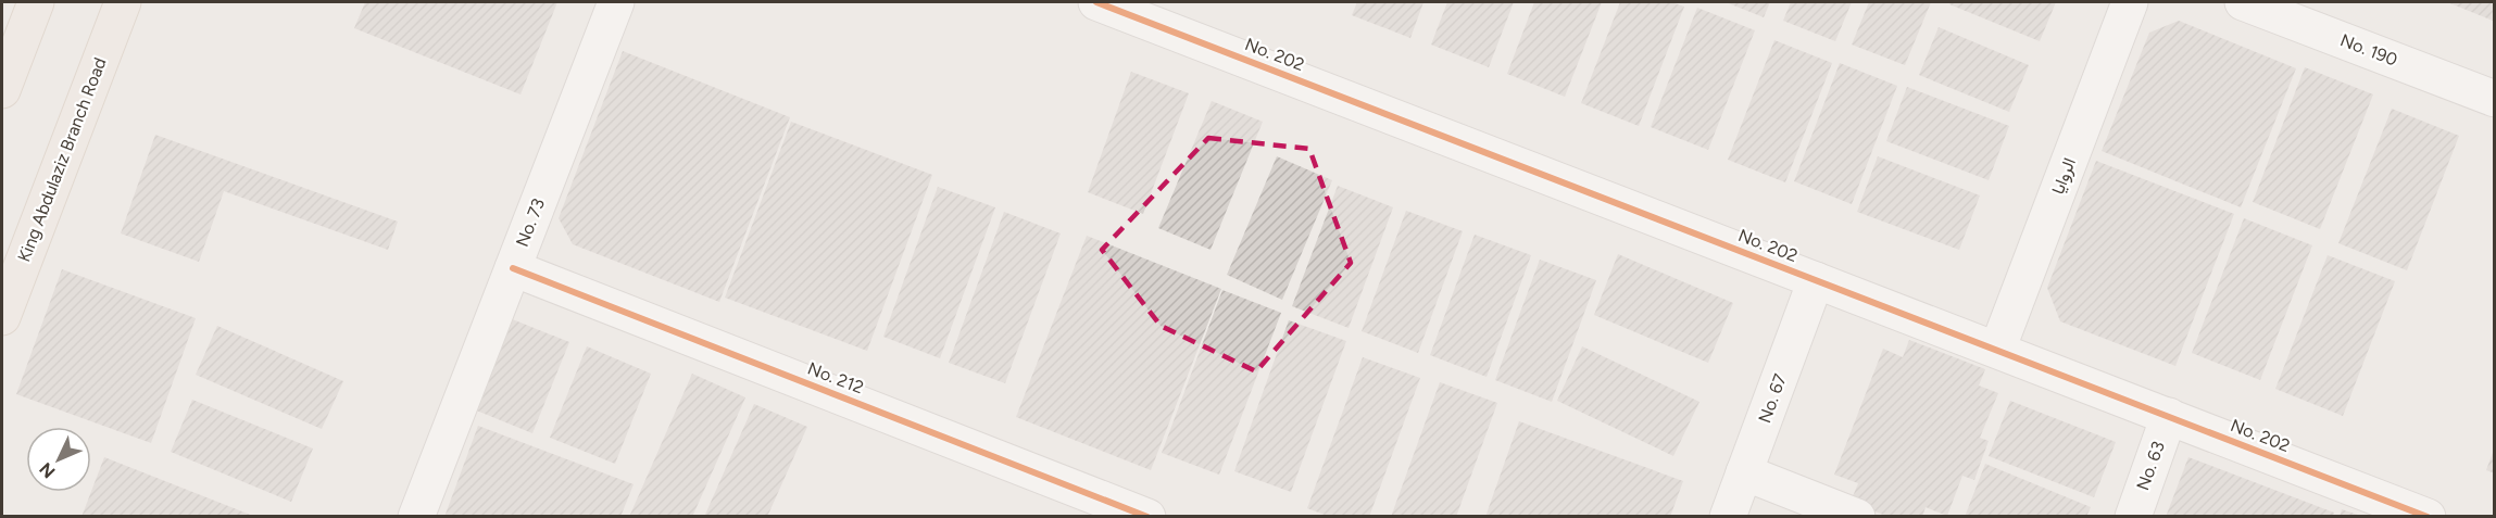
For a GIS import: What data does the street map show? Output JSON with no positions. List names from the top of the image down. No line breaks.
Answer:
{"streets":{"main road":["King Abdulaziz Branch Road"],"street":["No. 190","No. 202","الروايا","No. 73","No. 212","No. 67","No. 63"]},"crossings":[["No. 202","الروايا"],["No. 202","No. 67"],["No. 202","No. 63"],["No. 73","No. 212"]],"north":"bottom left"}
